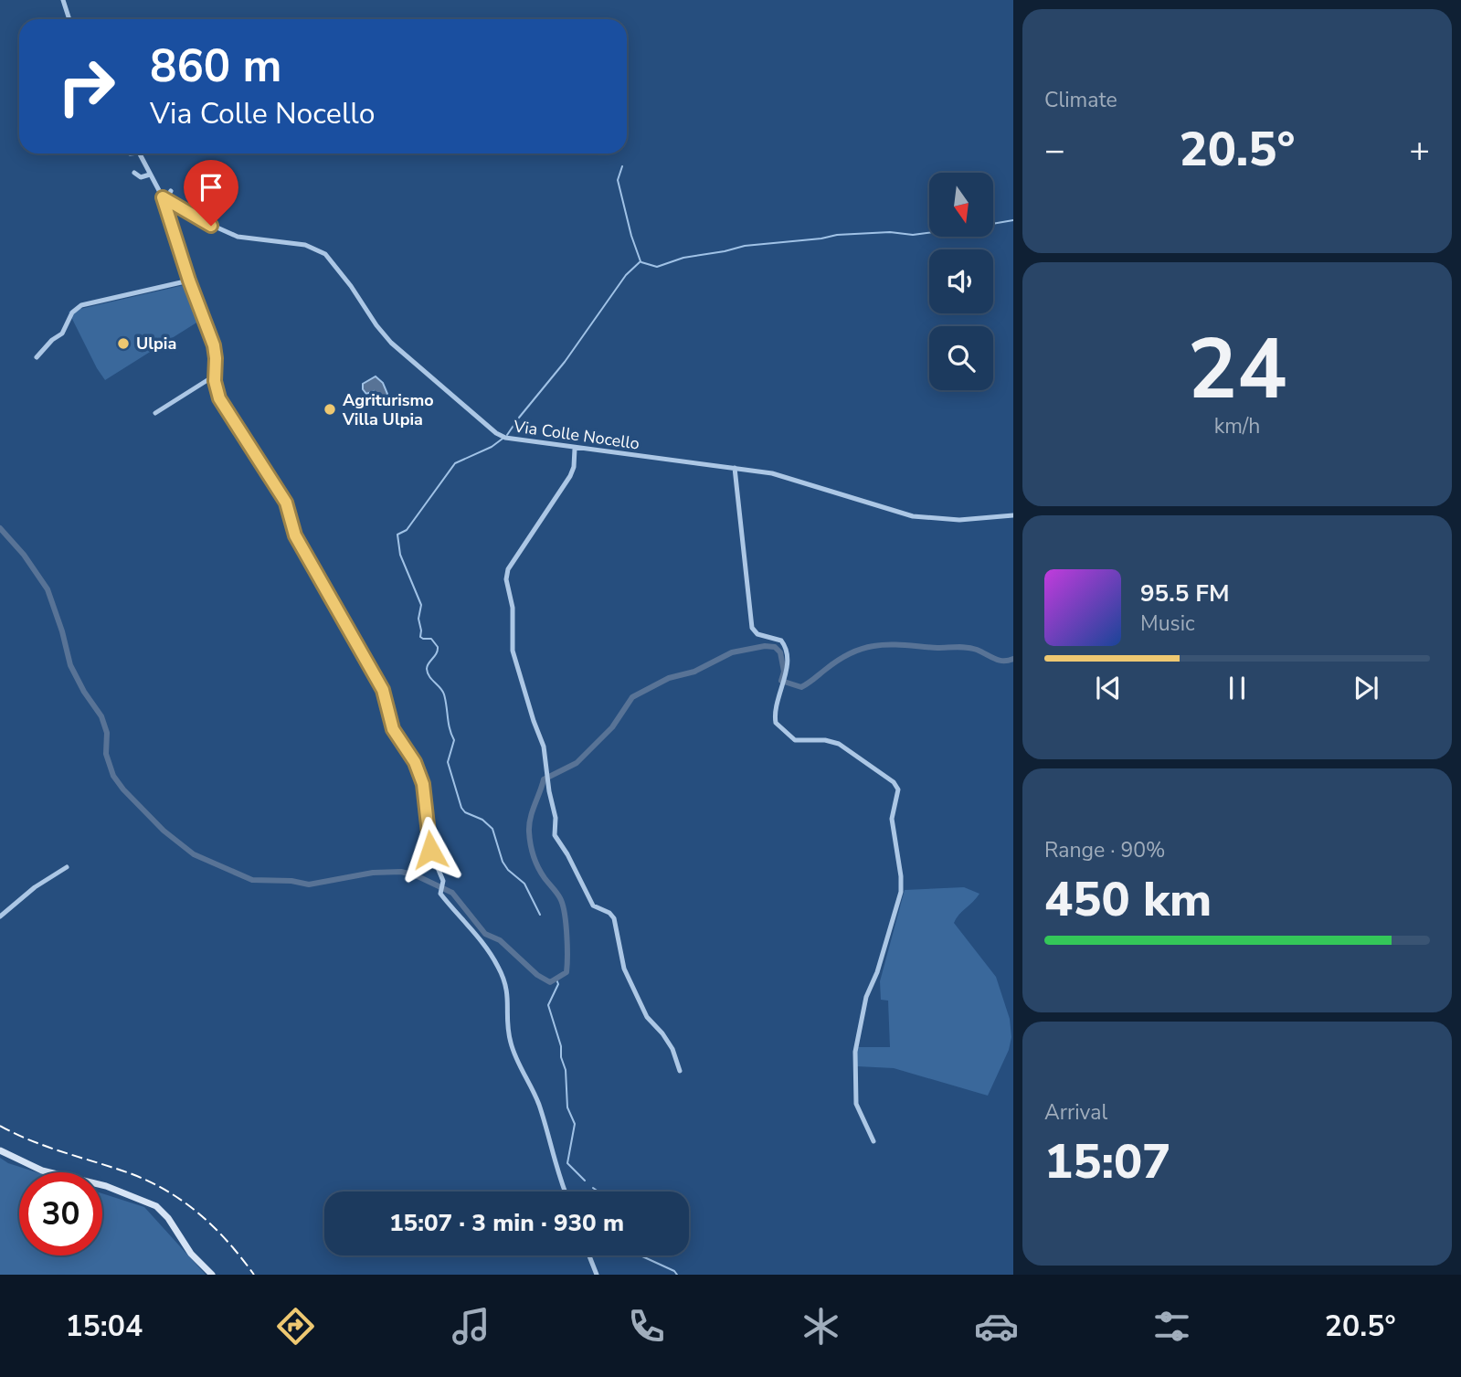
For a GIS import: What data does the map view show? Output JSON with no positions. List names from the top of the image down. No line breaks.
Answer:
{"streets":{"street":["Via Colle Nocello"]},"places":["Ulpia","Agriturismo Villa Ulpia"],"north":"bottom","page":{"tile":["Climate",["24","km/h"],["Range · 90%","450 km"],["Arrival","15:07"]],"turn":["860 m","Via Colle Nocello"],"heat":["−","20.5°","+"],"song":["95.5 FM","Music"],"limit":"30","trip":"15:07 · 3 min · 930 m","tabs":["15:04","20.5°"]}}
